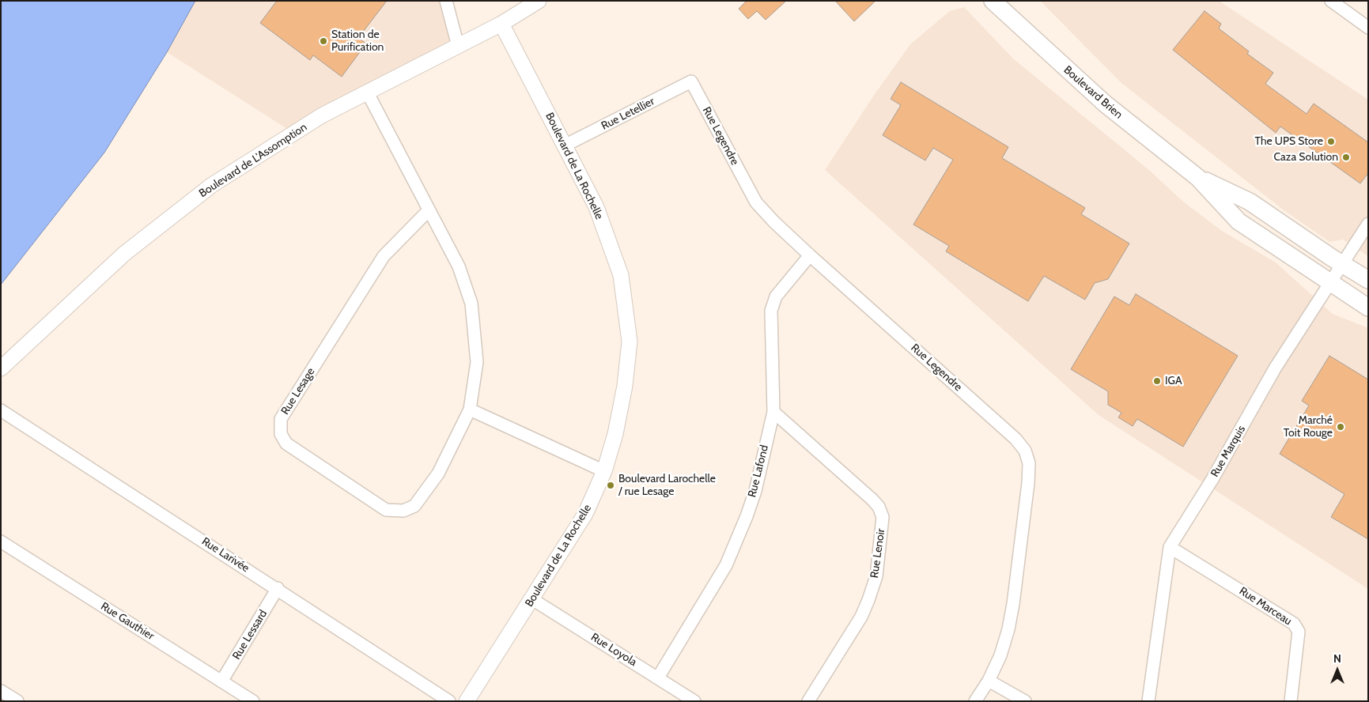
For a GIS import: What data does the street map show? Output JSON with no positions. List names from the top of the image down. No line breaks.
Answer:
{"streets":{"main road":["Boulevard Brien"],"street":["Rue Letellier","Rue Legendre","Boulevard de L'Assomption","Boulevard de La Rochelle","Rue Lesage","Rue Marquis","Rue Lafond","Rue Lenoir","Rue Larivée","Rue Marceau","Rue Gauthier","Rue Lessard","Rue Loyola"]},"crossings":[["Boulevard Brien","Rue Marquis"],["Rue Letellier","Rue Legendre"],["Rue Letellier","Boulevard de La Rochelle"],["Rue Legendre","Rue Lafond"],["Boulevard de L'Assomption","Boulevard de La Rochelle"],["Boulevard de L'Assomption","Rue Lesage"],["Boulevard de La Rochelle","Rue Loyola"],["Rue Marquis","Rue Marceau"],["Rue Lafond","Rue Lenoir"],["Rue Lafond","Rue Loyola"],["Rue Larivée","Rue Lessard"],["Rue Gauthier","Rue Lessard"]],"places":["Station de Purification","The UPS Store","Caza Solution","IGA","Marché Toit Rouge","Boulevard Larochelle / rue Lesage"],"north":"top"}
